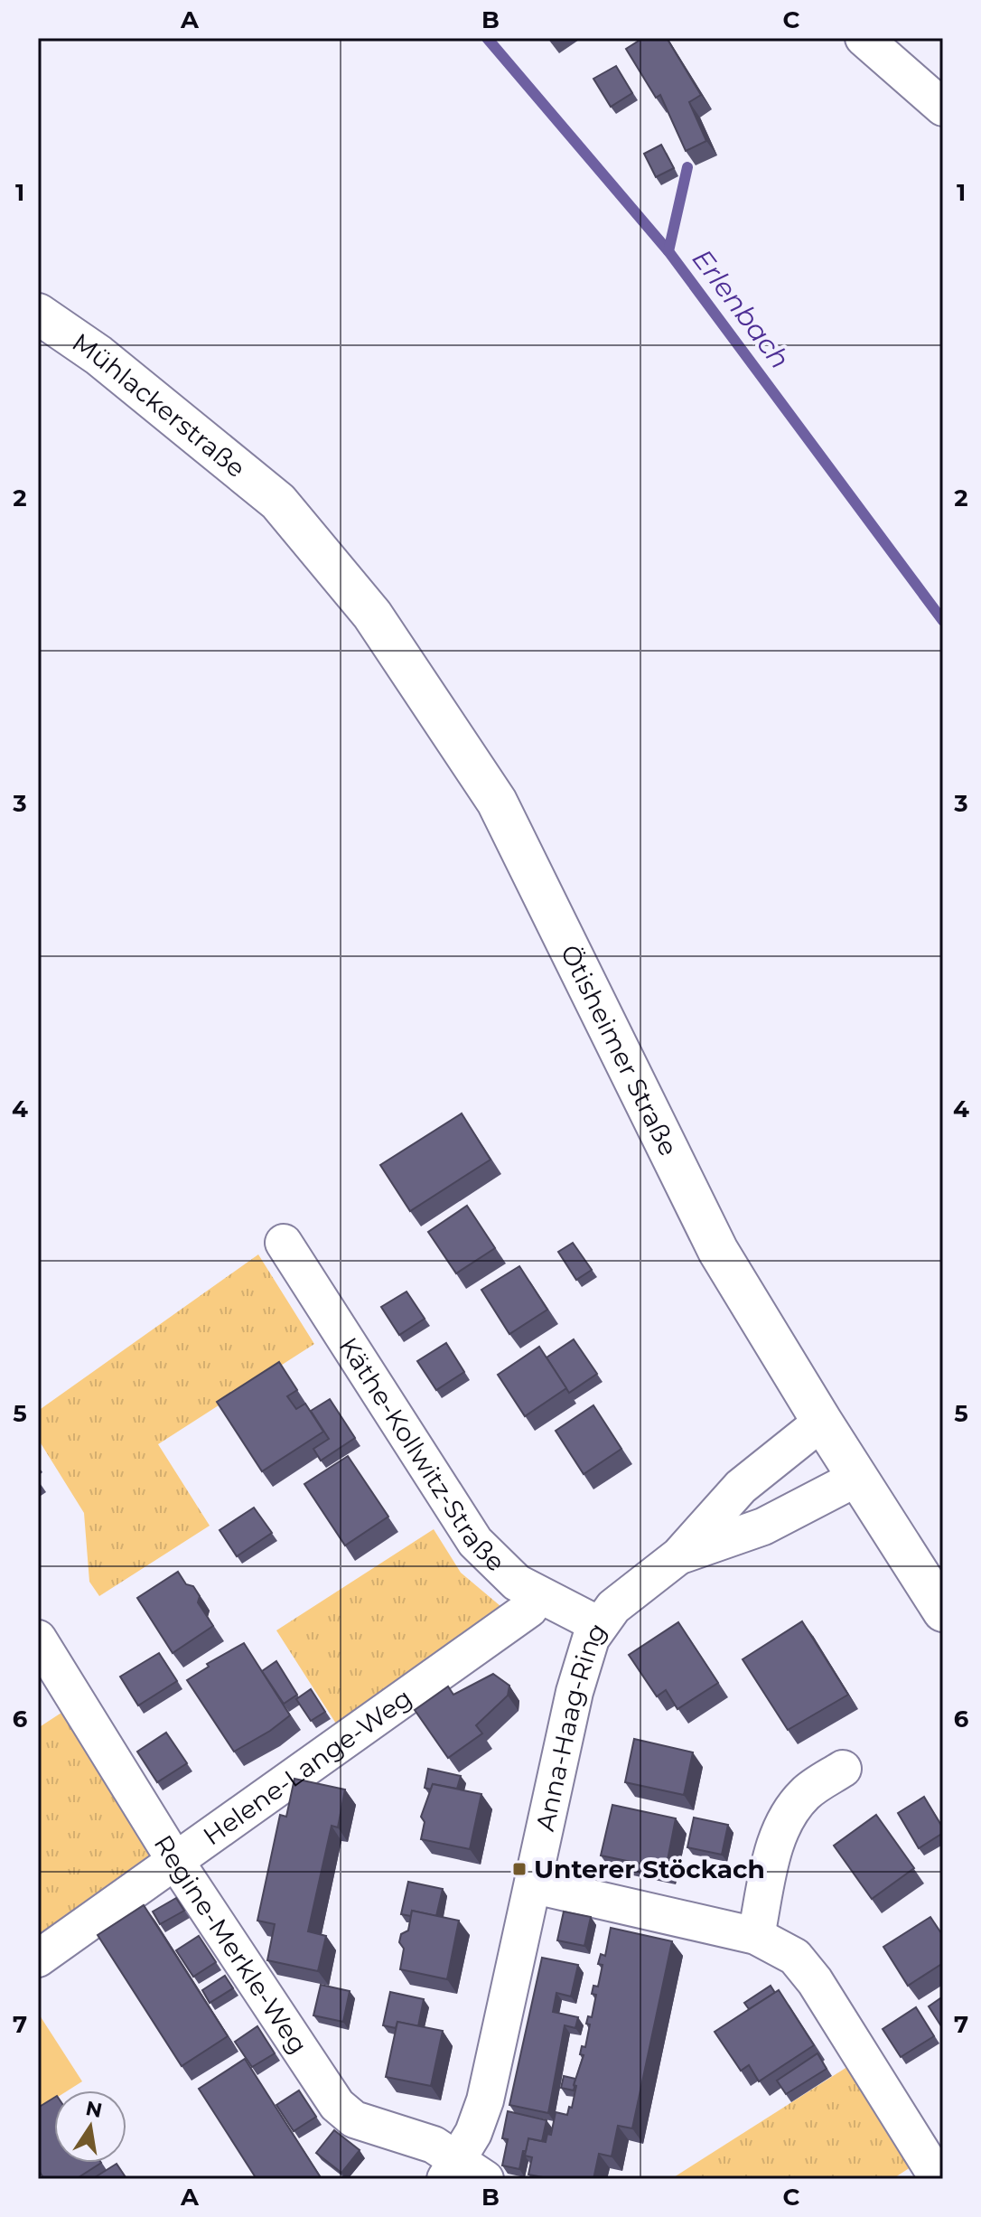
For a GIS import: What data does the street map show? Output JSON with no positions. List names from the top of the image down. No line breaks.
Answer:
{"streets":{"main road":["Mühlackerstraße","Ötisheimer Straße"],"street":["Käthe-Kollwitz-Straße","Anna-Haag-Ring","Helene-Lange-Weg","Regine-Merkle-Weg"]},"crossings":[["Mühlackerstraße","Ötisheimer Straße"],["Ötisheimer Straße","Anna-Haag-Ring"],["Käthe-Kollwitz-Straße","Anna-Haag-Ring"],["Käthe-Kollwitz-Straße","Helene-Lange-Weg"],["Anna-Haag-Ring","Regine-Merkle-Weg"],["Helene-Lange-Weg","Regine-Merkle-Weg"]],"water":["Erlenbach"],"places":{"transit":["Unterer Stöckach"]},"north":"top","grid":{"columns":["A","B","C"],"rows":["1","2","3","4","5","6","7"]}}
